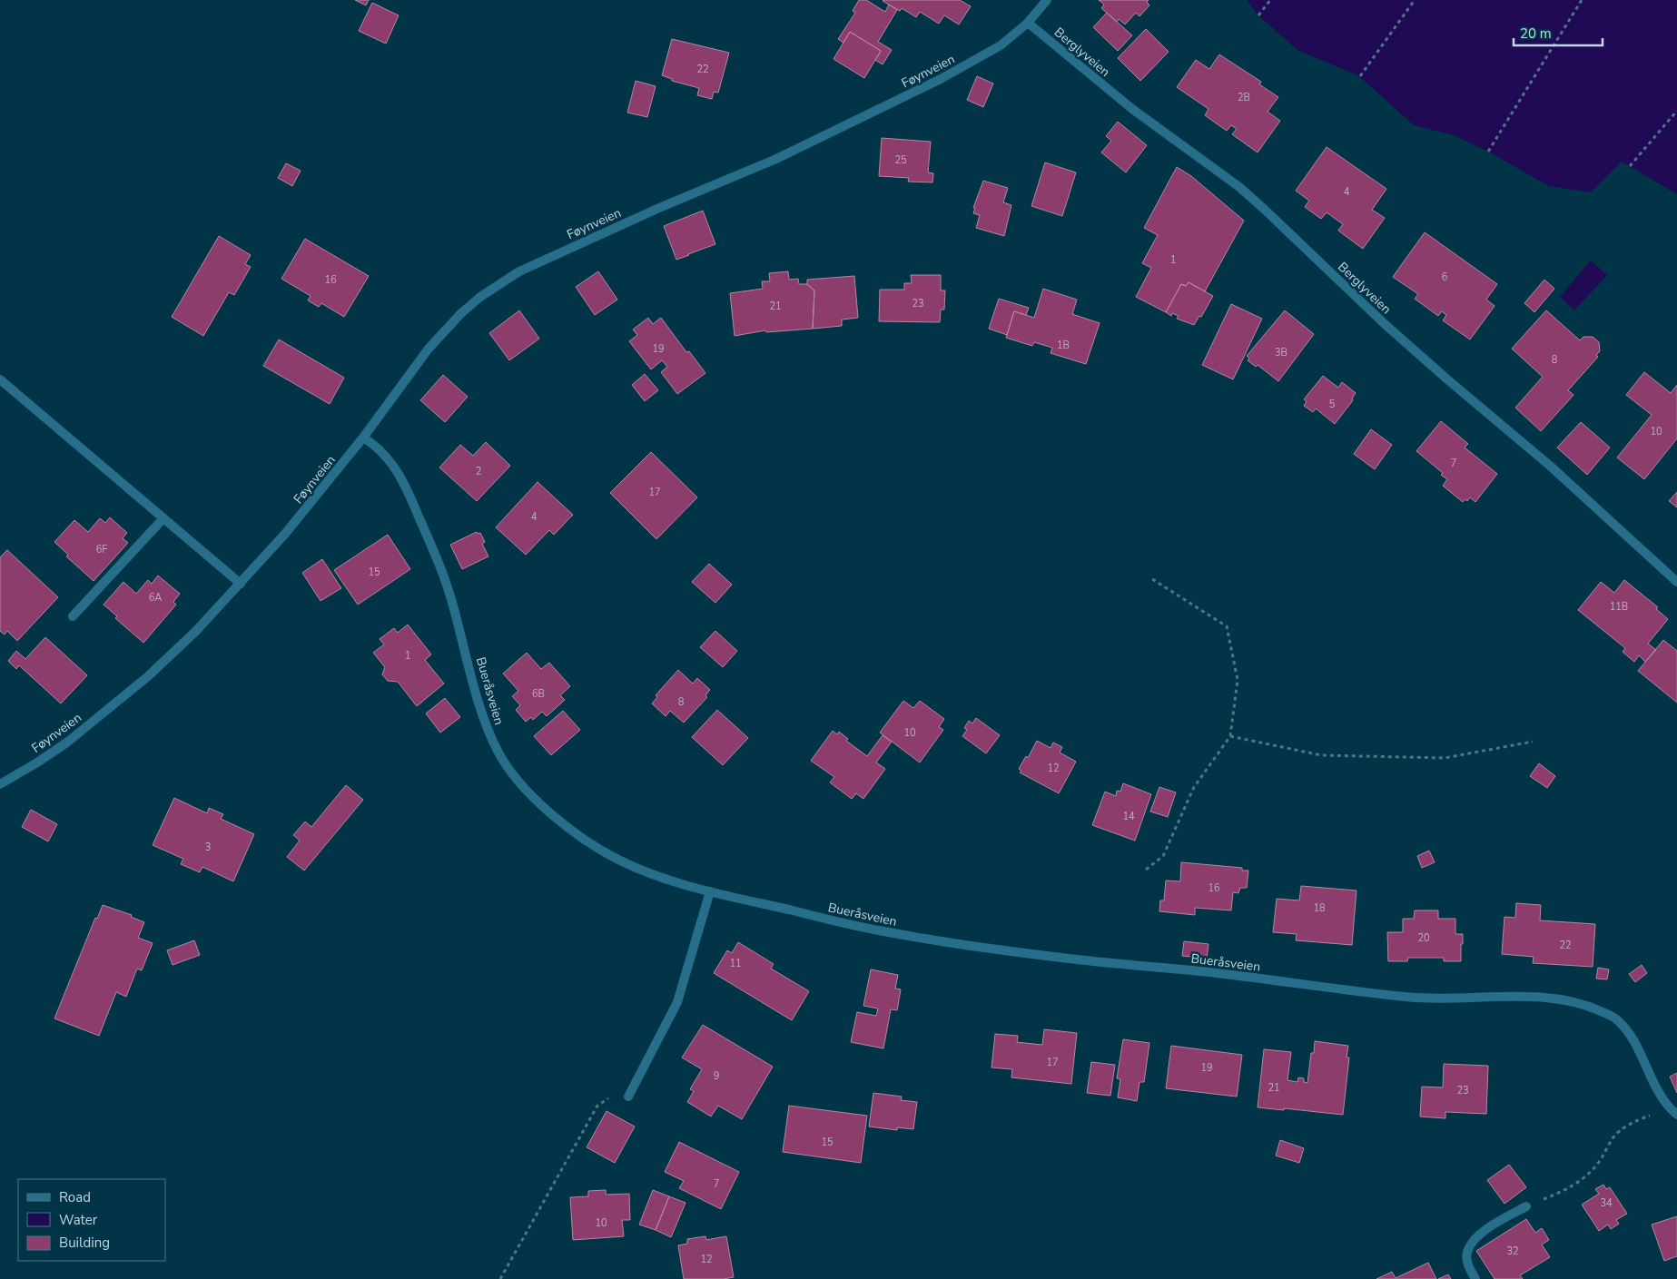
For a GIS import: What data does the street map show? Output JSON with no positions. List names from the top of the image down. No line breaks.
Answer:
{"streets":{"street":["Berglyveien","Føynveien","Bueråsveien"]},"crossings":[["Berglyveien","Føynveien"],["Føynveien","Bueråsveien"]],"house_numbers":["22","2B","25","4","1","6","16","23","21","1B","19","3B","8","5","10","7","2","17","4","6F","15","6A","11B","1","6B","8","10","12","14","3","16","18","20","22","11","17","19","9","21","23","15","7","34","10","32","12"],"legend":["Road","Water","Building"],"scale_bar":"20 m"}
